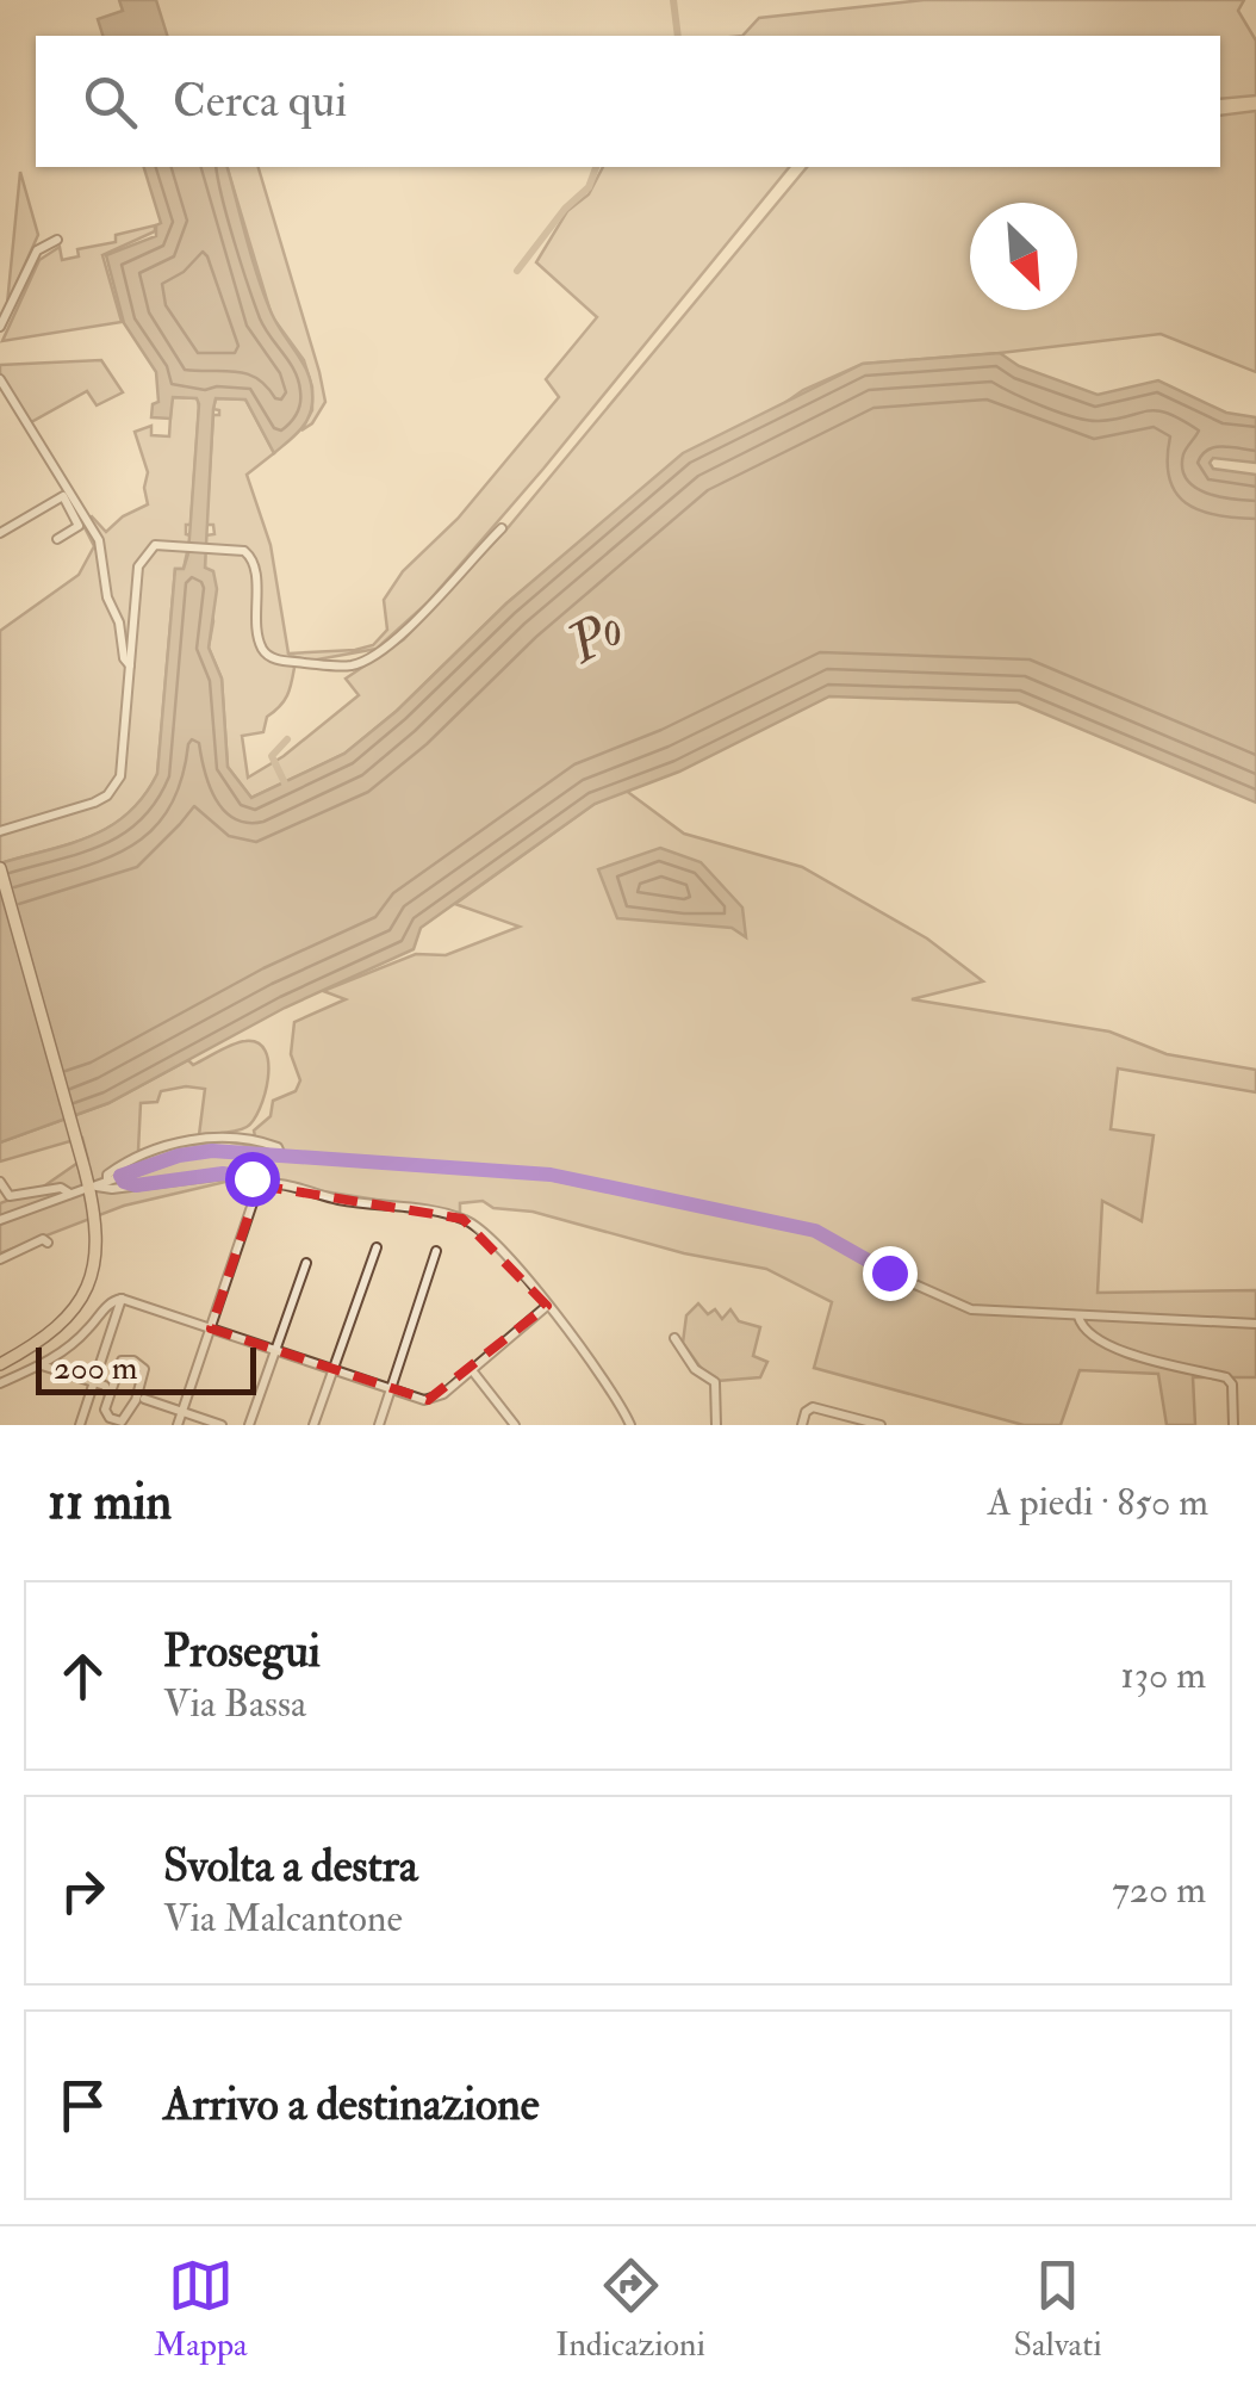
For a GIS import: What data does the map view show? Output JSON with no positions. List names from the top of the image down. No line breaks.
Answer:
{"water":["Po"],"scale_bar":"200 m","north":"bottom right","page":{"search":"Cerca qui","scale":"200 m","heading":["11 min","A piedi · 850 m"],"list":[["Prosegui","Via Bassa","130 m"],["Svolta a destra","Via Malcantone","720 m"],"Arrivo a destinazione"],"nav":["Mappa","Indicazioni","Salvati"]}}
